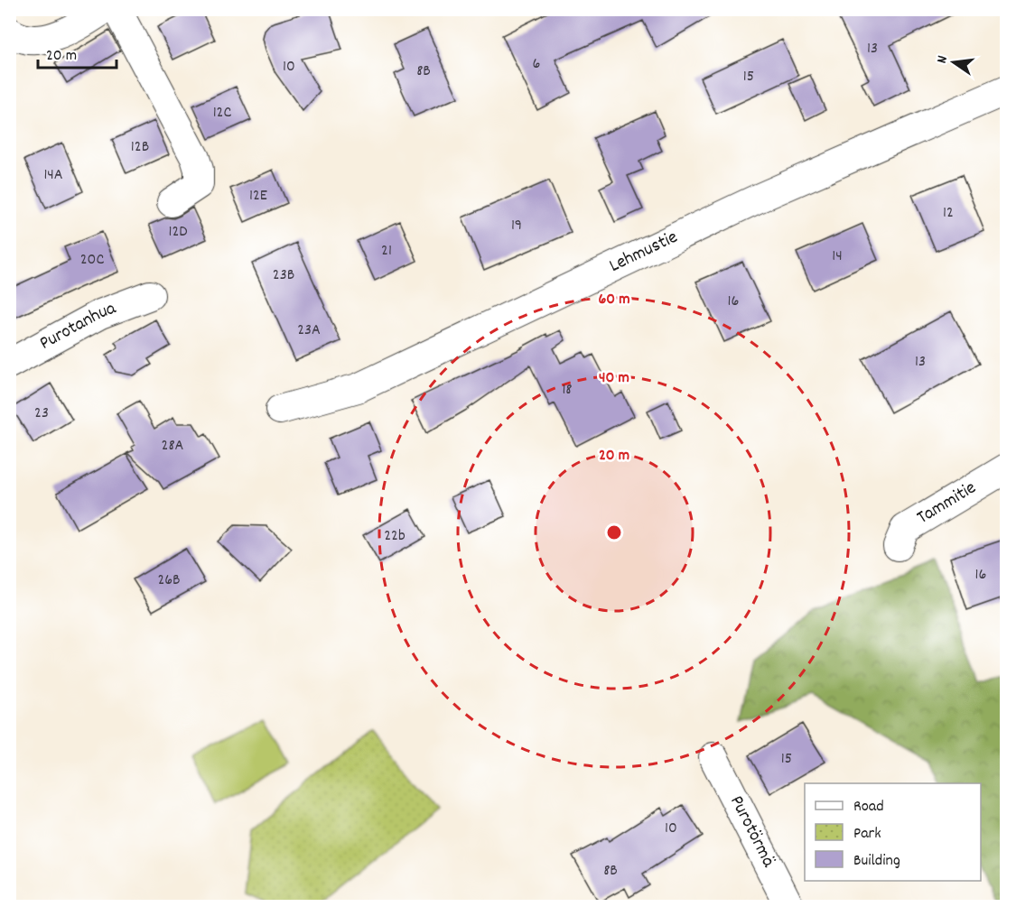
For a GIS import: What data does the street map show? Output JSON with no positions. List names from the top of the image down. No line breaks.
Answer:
{"streets":{"street":["Lehmustie","Purotanhua","Tammitie","Purotörmä"]},"house_numbers":["13","6","10","8B","15","12C","12B","14A","12E","12","19","12D","21","14","20C","23B","16","23A","13","18","23","28A","22b","16","26B","15","10","8B"],"legend":["Road","Park","Building"],"scale_bar":"20 m","north":"left","rings":["60 m","40 m","20 m"]}
